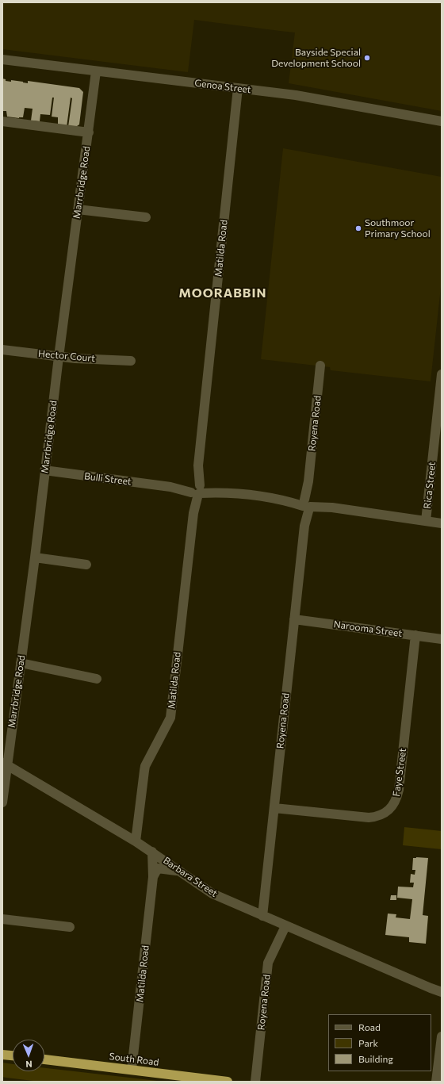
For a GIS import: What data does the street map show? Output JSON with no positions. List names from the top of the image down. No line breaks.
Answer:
{"streets":{"highway":["South Road"],"street":["Genoa Street","Marrbridge Road","Matilda Road","Hector Court","Royena Road","Bulli Street","Rica Street","Narooma Street","Faye Street","Barbara Street"]},"crossings":[["Genoa Street","Marrbridge Road"],["Genoa Street","Matilda Road"],["Marrbridge Road","Hector Court"],["Marrbridge Road","Bulli Street"],["Marrbridge Road","Barbara Street"],["Matilda Road","Bulli Street"],["Matilda Road","Barbara Street"],["Matilda Road","South Road"],["Royena Road","Bulli Street"],["Royena Road","Narooma Street"],["Royena Road","Faye Street"],["Royena Road","Barbara Street"],["Bulli Street","Rica Street"],["Narooma Street","Faye Street"]],"districts":["MOORABBIN"],"places":["Bayside Special Development School","Southmoor Primary School"],"legend":["Road","Park","Building"],"north":"bottom"}
